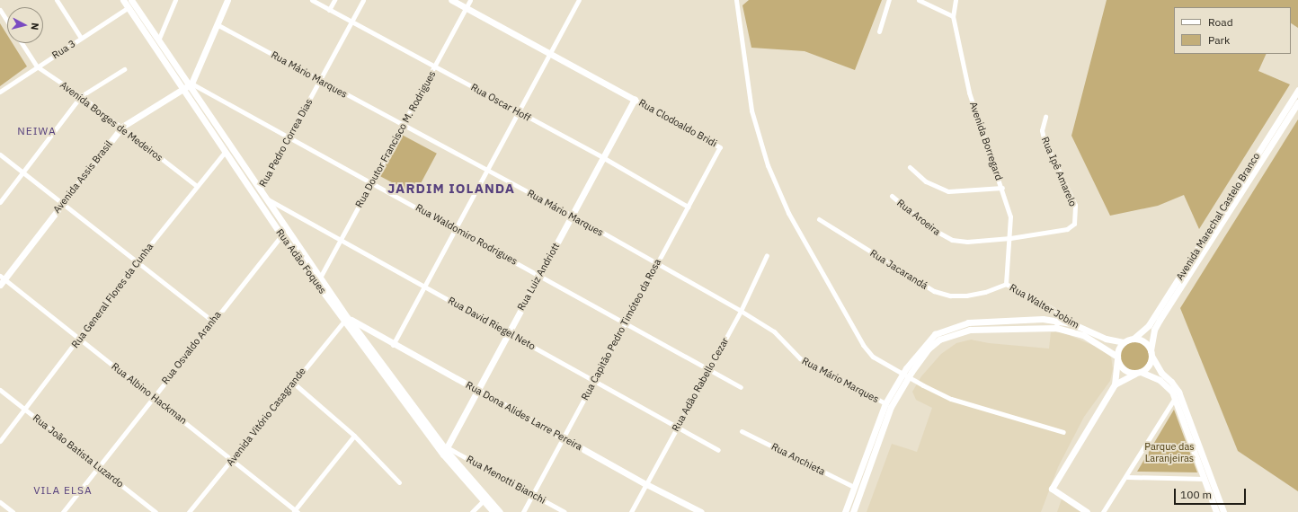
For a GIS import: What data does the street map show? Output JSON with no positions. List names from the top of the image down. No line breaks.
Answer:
{"streets":{"main road":["Avenida Assis Brasil","Avenida Marechal Castelo Branco","Rua Adão Foques","Rua Luiz Andriott","Rua Walter Jobim","Rua Dona Alides Larre Pereira"],"street":["Rua 3","Rua Mário Marques","Rua Oscar Hoff","Avenida Borges de Medeiros","Rua Clodoaldo Bridi","Rua Doutor Francisco M. Rodrigues","Avenida Borregard","Rua Pedro Correa Dias","Rua Ipê Amarelo","Rua Aroeira","Rua Waldomiro Rodrigues","Rua Jacarandá","Rua General Flores da Cunha","Rua David Riegel Neto","Rua Capitão Pedro Timóteo da Rosa","Rua Osvaldo Aranha","Rua Adão Rabello Cezar","Rua Albino Hackman","Avenida Vitório Casagrande","Rua João Batista Luzardo","Rua Anchieta","Rua Menotti Bianchi"]},"crossings":[["Rua 3","Avenida Borges de Medeiros"],["Rua 3","Rua Adão Foques"],["Rua Mário Marques","Rua Doutor Francisco M. Rodrigues"],["Rua Mário Marques","Rua Pedro Correa Dias"],["Rua Mário Marques","Rua Luiz Andriott"],["Rua Mário Marques","Rua Capitão Pedro Timóteo da Rosa"],["Rua Mário Marques","Rua Adão Rabello Cezar"],["Rua Oscar Hoff","Rua Doutor Francisco M. Rodrigues"],["Rua Oscar Hoff","Rua Pedro Correa Dias"],["Rua Oscar Hoff","Rua Luiz Andriott"],["Rua Oscar Hoff","Rua Capitão Pedro Timóteo da Rosa"],["Avenida Borges de Medeiros","Avenida Assis Brasil"],["Avenida Borges de Medeiros","Rua General Flores da Cunha"],["Rua Clodoaldo Bridi","Rua Luiz Andriott"],["Rua Clodoaldo Bridi","Rua Capitão Pedro Timóteo da Rosa"],["Rua Doutor Francisco M. Rodrigues","Rua Waldomiro Rodrigues"],["Rua Doutor Francisco M. Rodrigues","Rua Adão Foques"],["Rua Doutor Francisco M. Rodrigues","Rua David Riegel Neto"],["Avenida Borregard","Rua Ipê Amarelo"],["Avenida Borregard","Rua Aroeira"],["Avenida Borregard","Rua Jacarandá"],["Avenida Borregard","Rua Walter Jobim"],["Rua Pedro Correa Dias","Rua Waldomiro Rodrigues"],["Rua Pedro Correa Dias","Rua Adão Foques"],["Rua Ipê Amarelo","Rua Aroeira"],["Avenida Assis Brasil","Rua Waldomiro Rodrigues"],["Avenida Assis Brasil","Rua Adão Foques"],["Avenida Assis Brasil","Rua Albino Hackman"],["Avenida Marechal Castelo Branco","Rua Walter Jobim"],["Rua Waldomiro Rodrigues","Rua Adão Foques"],["Rua Waldomiro Rodrigues","Rua Luiz Andriott"],["Rua Waldomiro Rodrigues","Rua Capitão Pedro Timóteo da Rosa"],["Rua Waldomiro Rodrigues","Rua Adão Rabello Cezar"],["Rua Adão Foques","Rua Luiz Andriott"],["Rua Adão Foques","Rua General Flores da Cunha"],["Rua Adão Foques","Rua David Riegel Neto"],["Rua Adão Foques","Rua Osvaldo Aranha"],["Rua Adão Foques","Rua Dona Alides Larre Pereira"],["Rua Adão Foques","Avenida Vitório Casagrande"],["Rua Adão Foques","Rua Menotti Bianchi"],["Rua Jacarandá","Rua Walter Jobim"],["Rua Luiz Andriott","Rua David Riegel Neto"],["Rua Luiz Andriott","Rua Dona Alides Larre Pereira"],["Rua Luiz Andriott","Rua Menotti Bianchi"],["Rua General Flores da Cunha","Rua Albino Hackman"],["Rua General Flores da Cunha","Rua João Batista Luzardo"],["Rua David Riegel Neto","Rua Capitão Pedro Timóteo da Rosa"],["Rua David Riegel Neto","Rua Adão Rabello Cezar"],["Rua Capitão Pedro Timóteo da Rosa","Rua Dona Alides Larre Pereira"],["Rua Capitão Pedro Timóteo da Rosa","Rua Menotti Bianchi"],["Rua Osvaldo Aranha","Rua Albino Hackman"],["Rua Osvaldo Aranha","Rua João Batista Luzardo"],["Rua Adão Rabello Cezar","Rua Dona Alides Larre Pereira"],["Rua Albino Hackman","Avenida Vitório Casagrande"],["Rua Dona Alides Larre Pereira","Avenida Vitório Casagrande"]],"districts":["NEIWA","JARDIM IOLANDA","VILA ELSA"],"parks":["Parque das Laranjeiras"],"legend":["Road","Park"],"scale_bar":"100 m","north":"right"}
